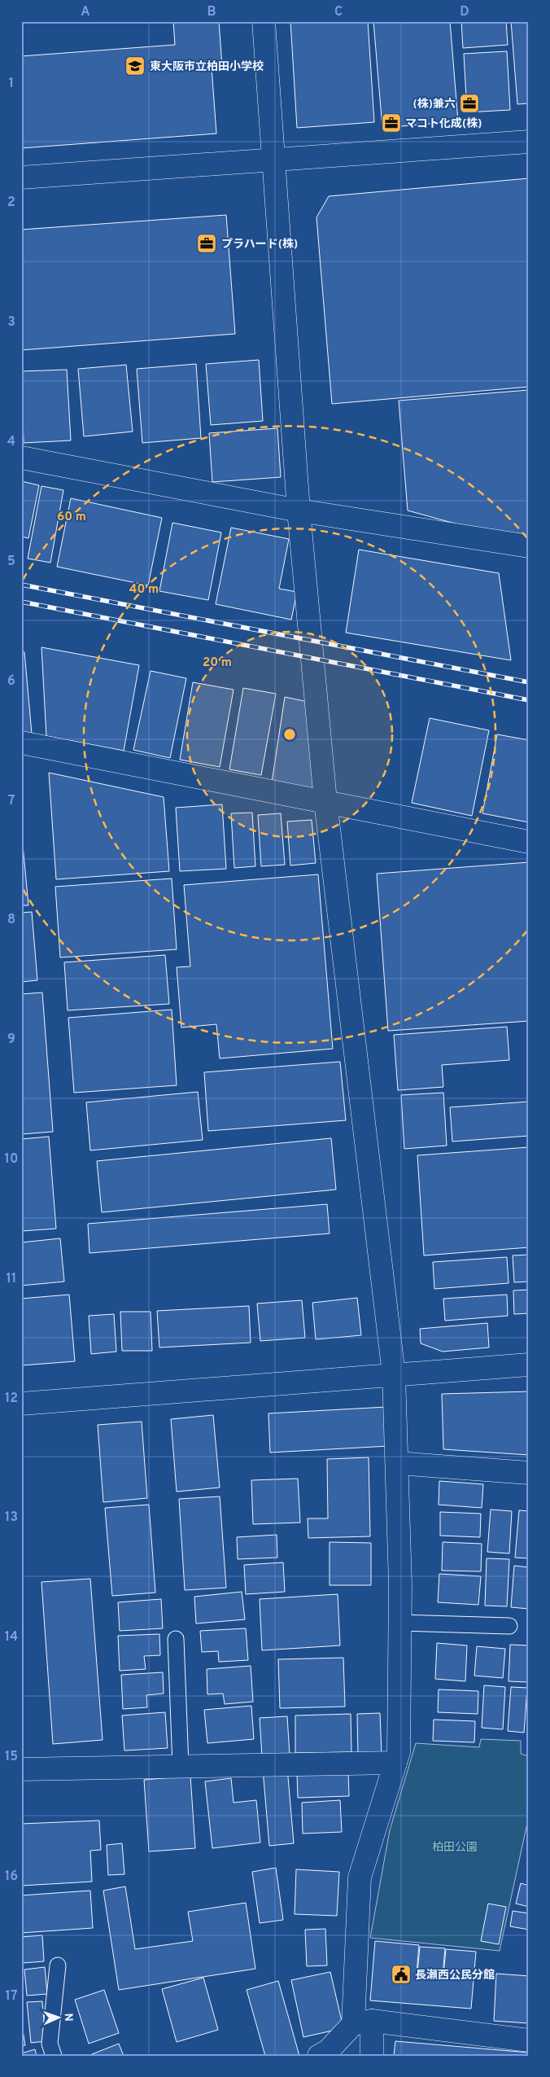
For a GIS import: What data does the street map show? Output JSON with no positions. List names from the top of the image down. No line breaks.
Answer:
{"parks":["柏田公園"],"places":{"school or university":["東大阪市立柏田小学校"],"office":["(株)兼六","マコト化成(株)","プラハード(株)"],"public building":["長瀬西公民分館"]},"north":"right","grid":{"columns":["A","B","C","D"],"rows":["1","2","3","4","5","6","7","8","9","10","11","12","13","14","15","16","17"]},"rings":["60 m","40 m","20 m"]}
